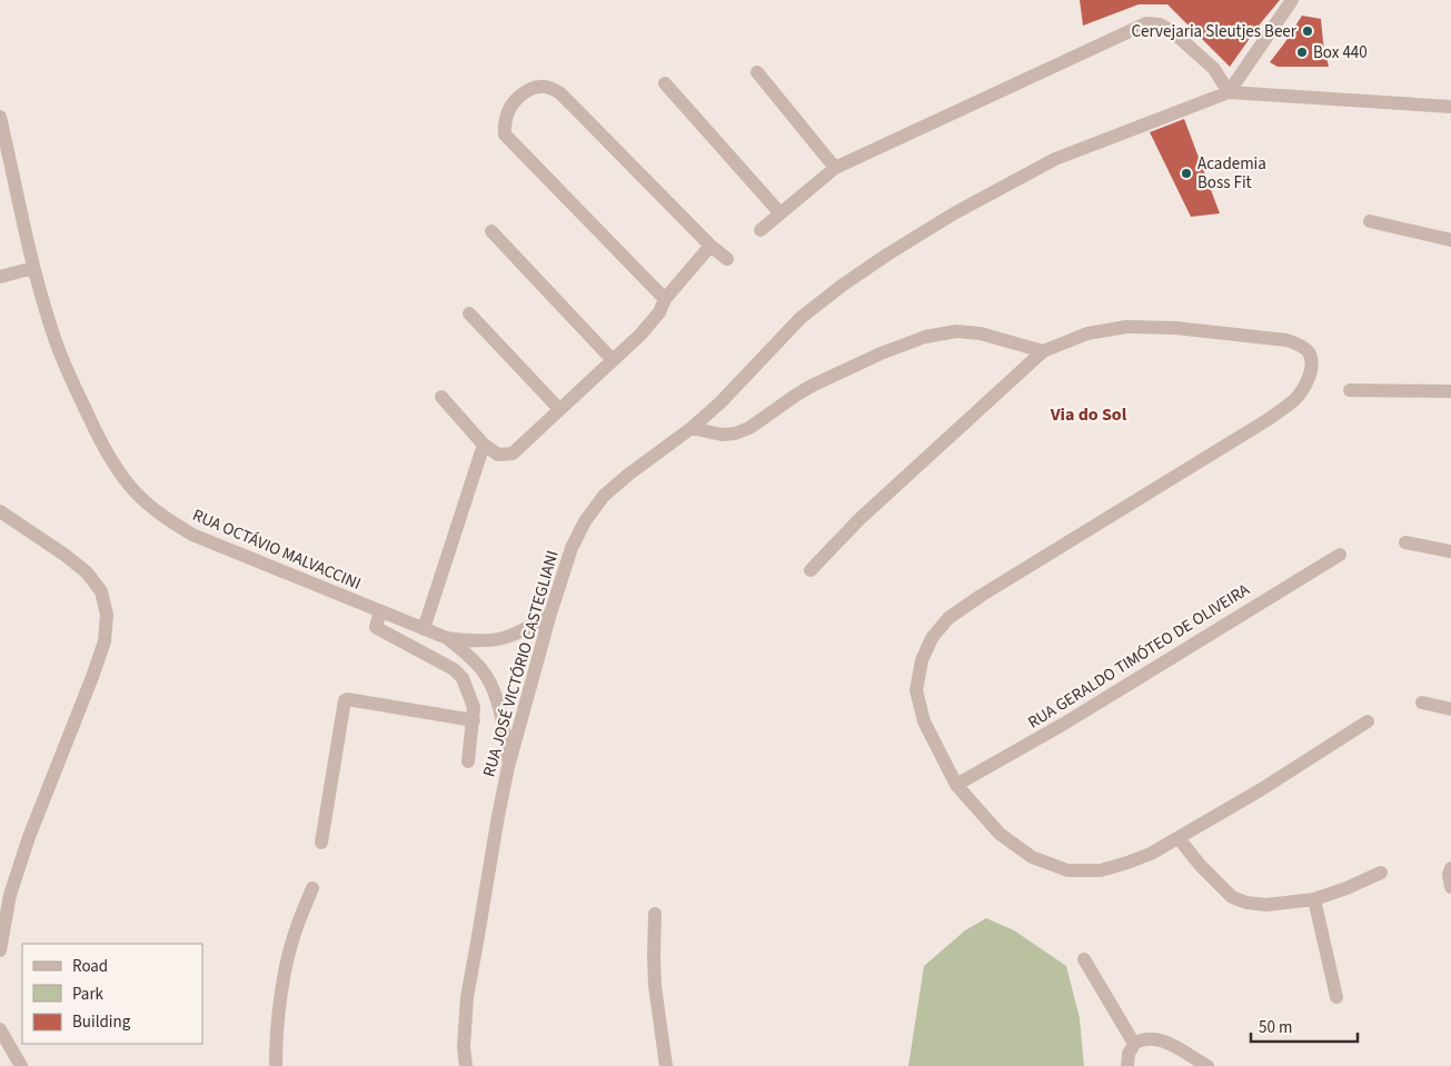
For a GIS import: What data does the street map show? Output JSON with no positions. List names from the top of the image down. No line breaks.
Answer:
{"streets":{"street":["RUA OCTÁVIO MALVACCINI","RUA GERALDO TIMÓTEO DE OLIVEIRA","RUA JOSÉ VICTÓRIO CASTEGLIANI"]},"crossings":[["RUA OCTÁVIO MALVACCINI","RUA JOSÉ VICTÓRIO CASTEGLIANI"]],"districts":["Via do Sol"],"places":["Cervejaria Sleutjes Beer","Box 440","Academia Boss Fit"],"legend":["Road","Park","Building"],"scale_bar":"50 m"}
